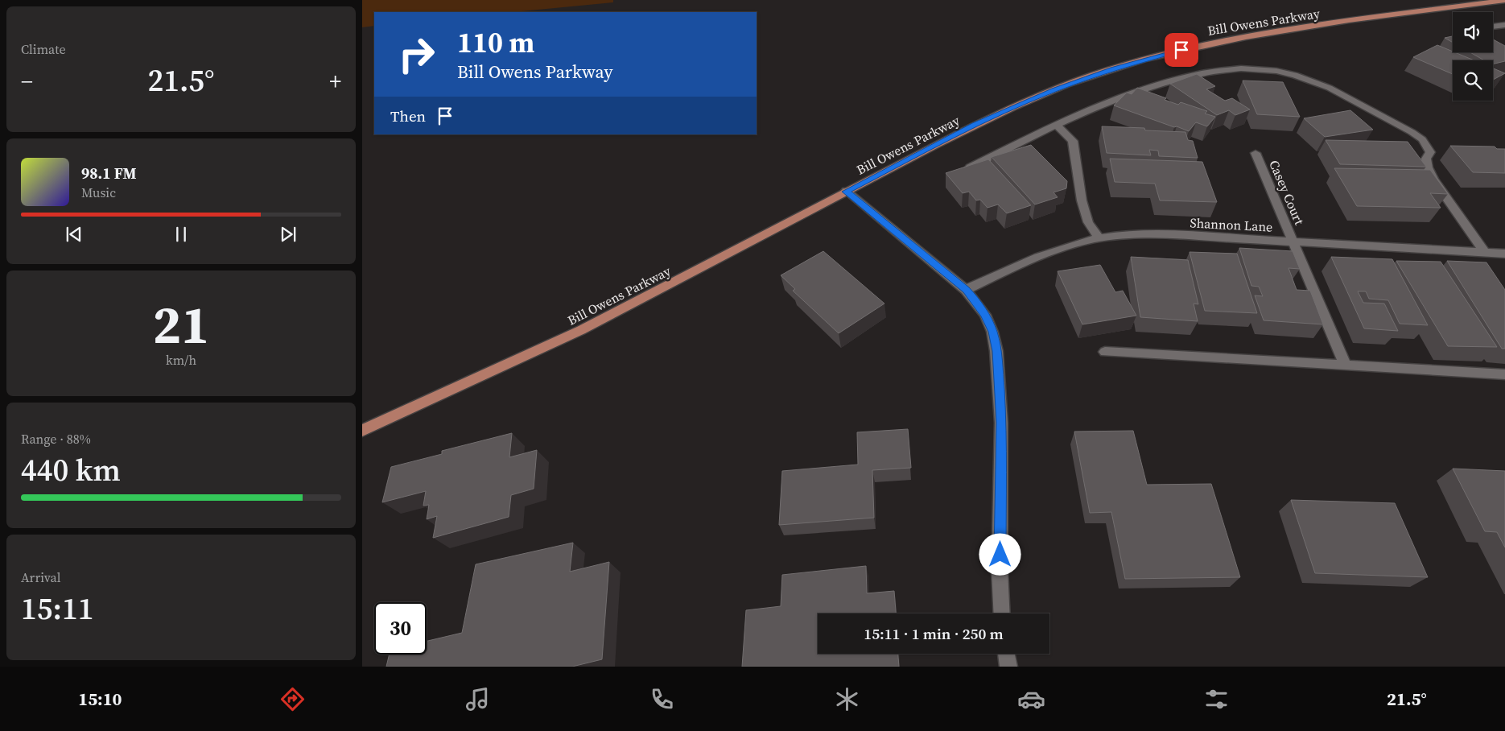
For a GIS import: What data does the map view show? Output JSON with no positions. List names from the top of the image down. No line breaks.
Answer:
{"streets":{"main road":["Bill Owens Parkway"],"street":["Casey Court","Shannon Lane"]},"crossings":[["Casey Court","Shannon Lane"]],"page":{"tile":["Climate",["21","km/h"],["Range · 88%","440 km"],["Arrival","15:11"]],"turn":["110 m","Bill Owens Parkway"],"heat":["−","21.5°","+"],"then":"Then","song":["98.1 FM","Music"],"limit":"30","trip":"15:11 · 1 min · 250 m","tabs":["15:10","21.5°"]}}
